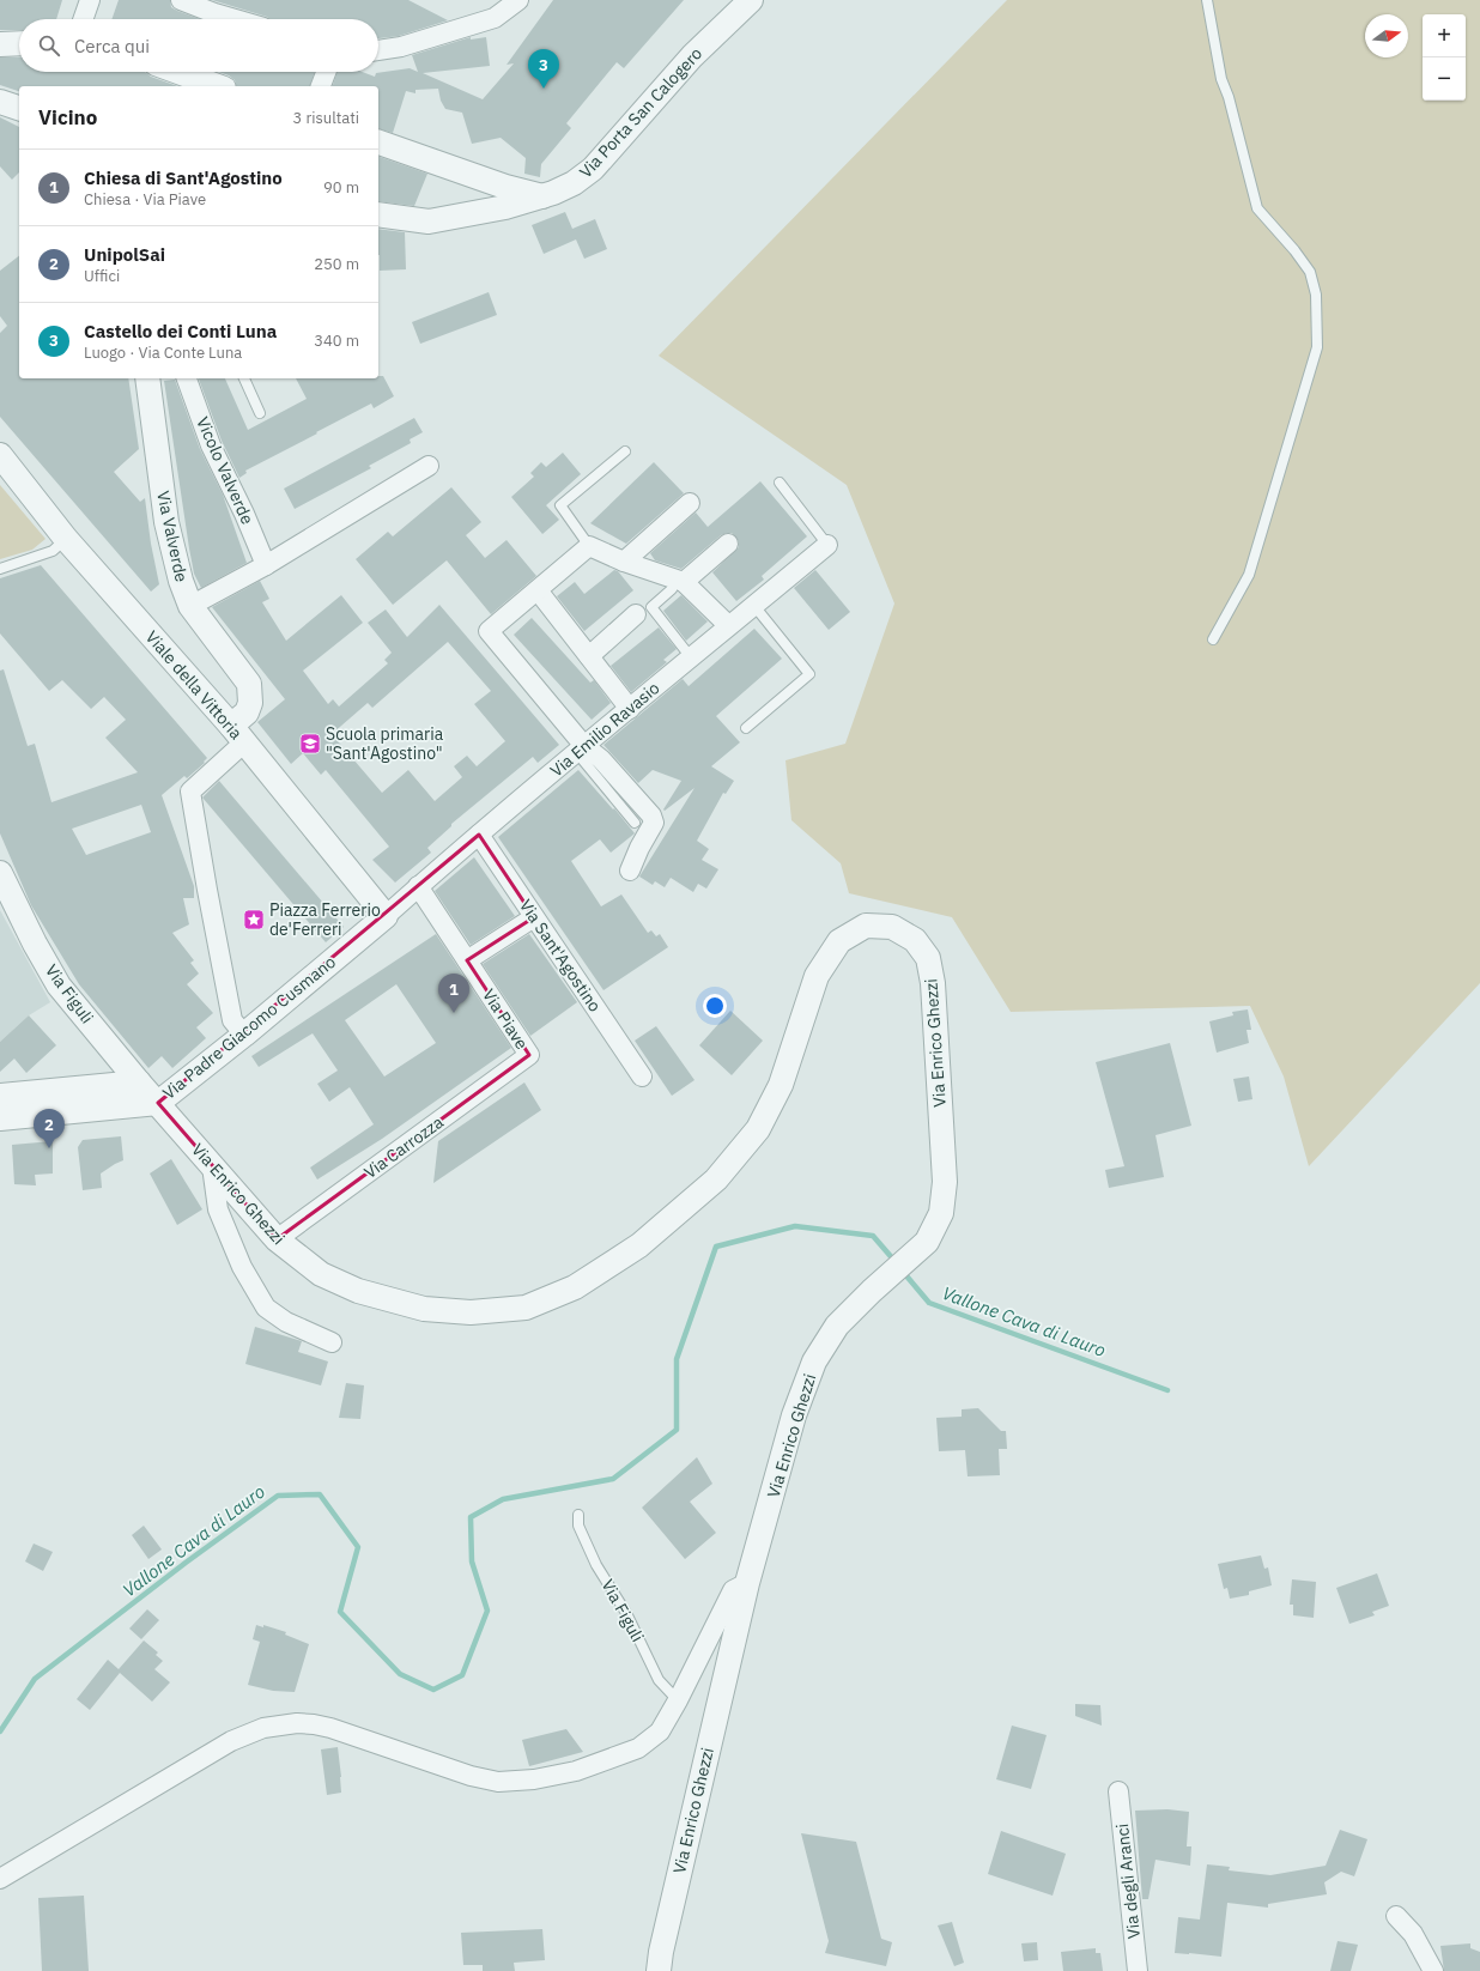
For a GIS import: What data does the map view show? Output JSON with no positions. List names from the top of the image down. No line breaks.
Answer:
{"streets":{"street":["Via Porta San Calogero","Vicolo Valverde","Via Valverde","Viale della Vittoria","Via Emilio Ravasio","Via Sant'Agostino","Via Figuli","Via Piave","Via Padre Giacomo Cusmano","Via Enrico Ghezzi","Via Carrozza","Via degli Aranci"]},"crossings":[["Via Valverde","Viale della Vittoria"],["Viale della Vittoria","Via Emilio Ravasio"],["Viale della Vittoria","Via Padre Giacomo Cusmano"],["Via Emilio Ravasio","Via Sant'Agostino"],["Via Emilio Ravasio","Via Piave"],["Via Emilio Ravasio","Via Padre Giacomo Cusmano"],["Via Figuli","Via Padre Giacomo Cusmano"],["Via Figuli","Via Enrico Ghezzi"],["Via Piave","Via Carrozza"],["Via Padre Giacomo Cusmano","Via Enrico Ghezzi"],["Via Enrico Ghezzi","Via Carrozza"]],"water":["Vallone Cava di Lauro"],"places":{"school or university":["Scuola primaria \"Sant'Agostino\""],"place":["Piazza Ferrerio de'Ferreri"]},"north":"right","page":{"map_buttons":["+","−"],"search":"Cerca qui","pins":["3","1","2"],"heading":["Vicino","3 risultati"],"list":[{"mark":"1","name":"Chiesa di Sant'Agostino","note":"Chiesa · Via Piave","value":"90 m"},{"mark":"2","name":"UnipolSai","note":"Uffici","value":"250 m"},{"mark":"3","name":"Castello dei Conti Luna","note":"Luogo · Via Conte Luna","value":"340 m"}]}}
